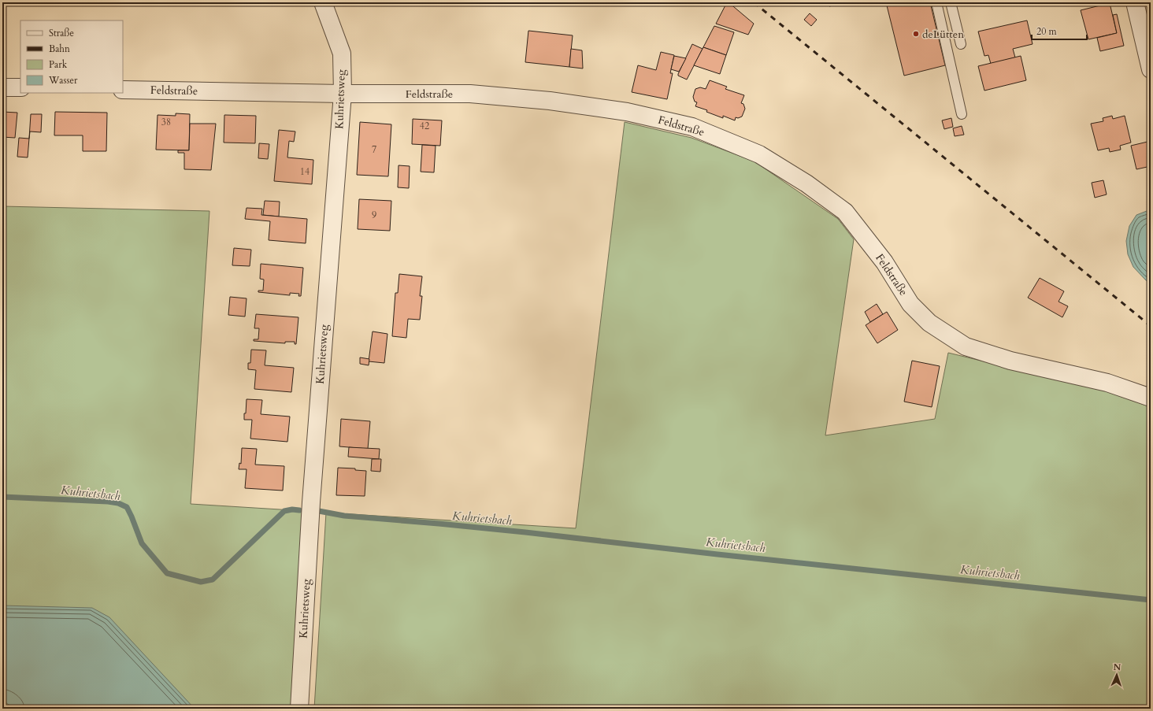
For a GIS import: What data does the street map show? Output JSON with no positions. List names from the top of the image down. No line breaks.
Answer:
{"streets":{"street":["Feldstraße","Kuhrietsweg"]},"crossings":[["Feldstraße","Kuhrietsweg"]],"water":["Kuhrietsbach"],"places":["deLütten"],"house_numbers":["38","42","7","14","9"],"legend":["Straße","Bahn","Park","Wasser"],"scale_bar":"20 m","north":"top"}
